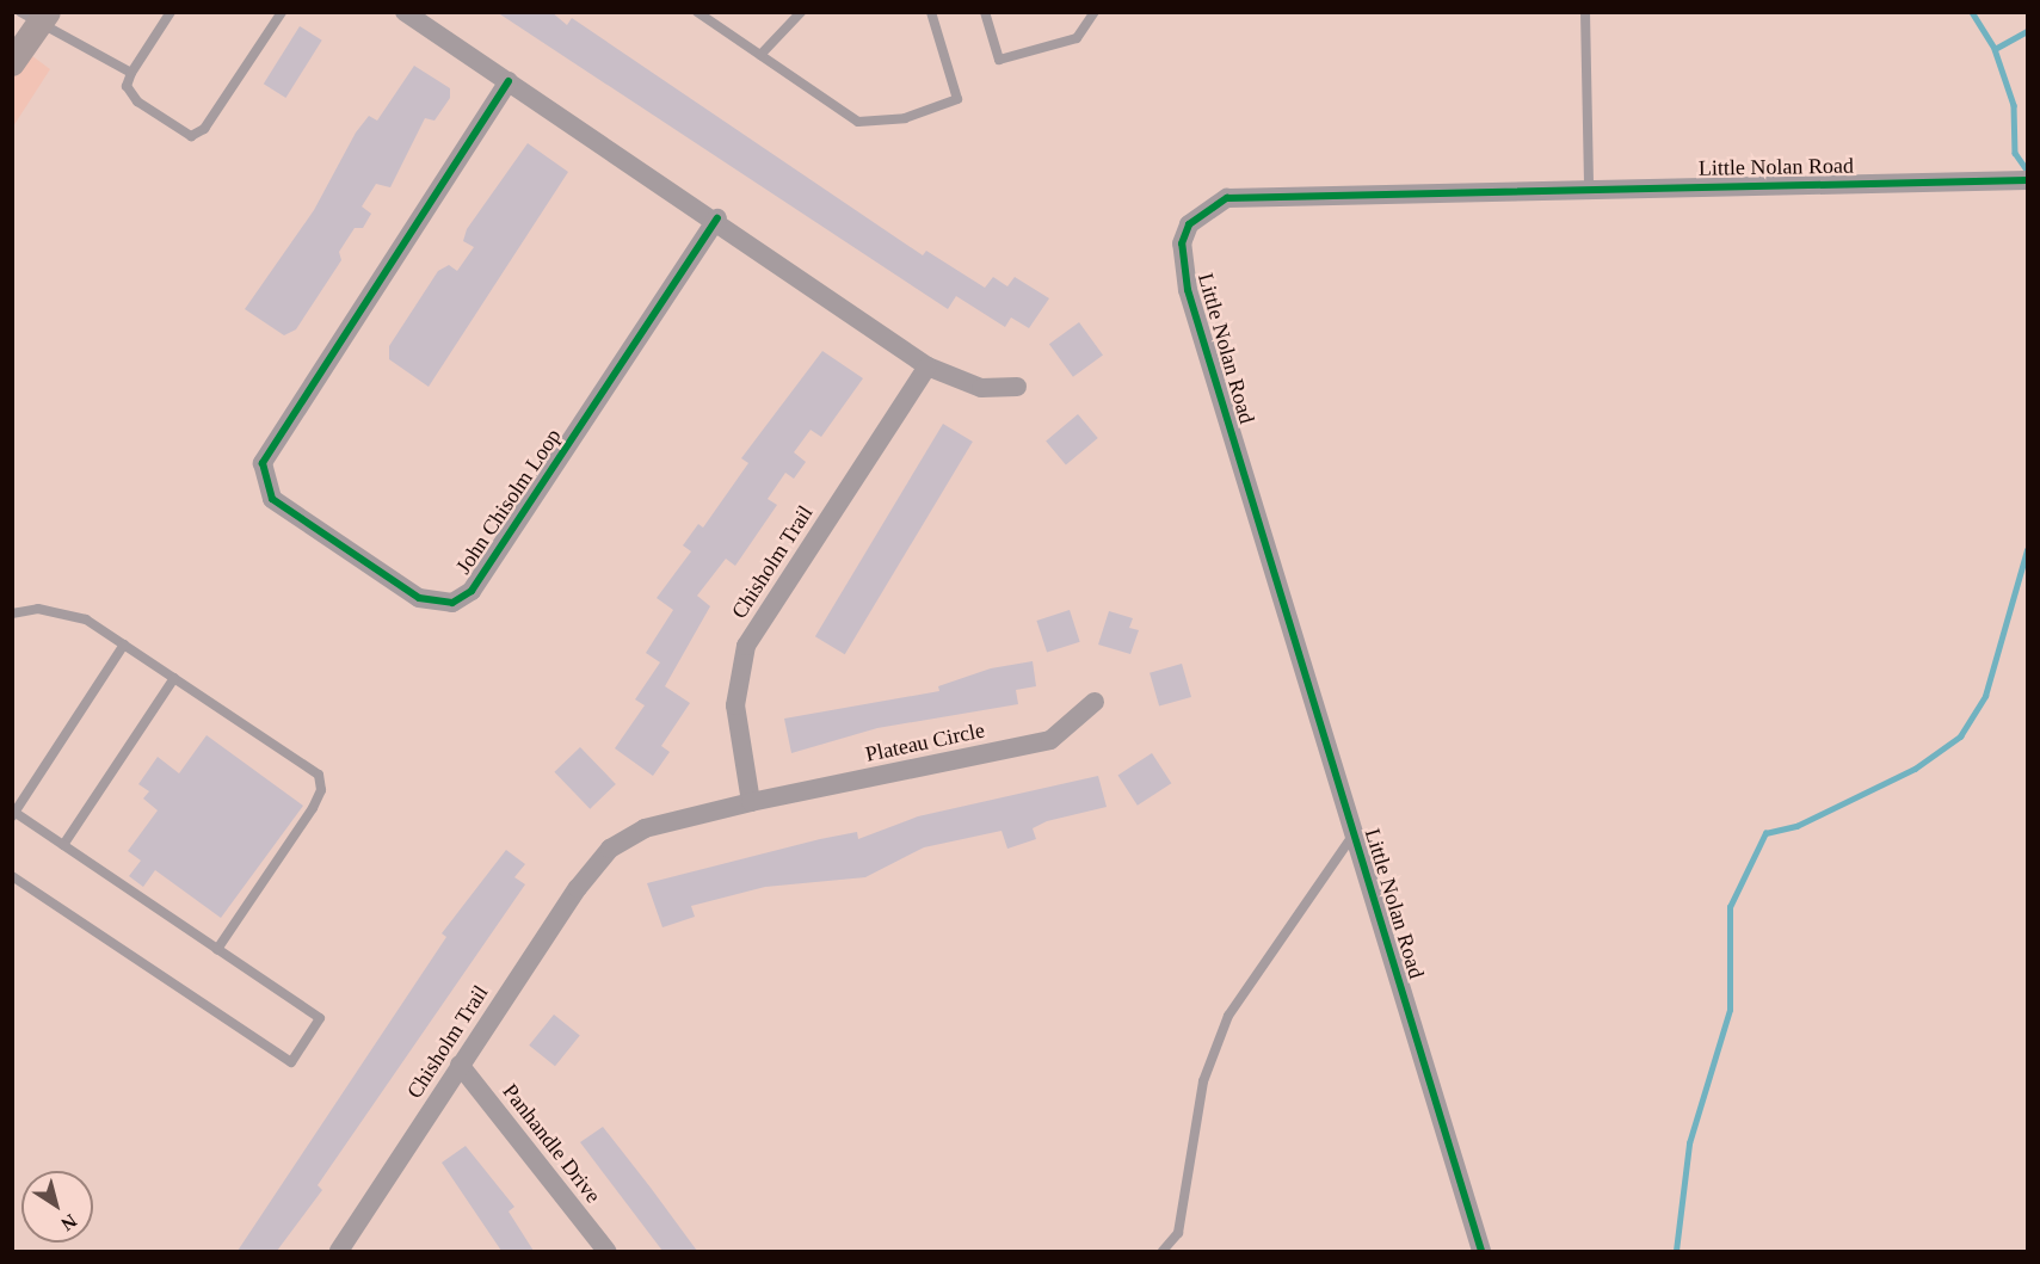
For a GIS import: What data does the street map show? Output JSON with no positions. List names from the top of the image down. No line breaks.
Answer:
{"streets":{"street":["Little Nolan Road","John Chisolm Loop","Chisholm Trail","Plateau Circle","Panhandle Drive"]},"crossings":[["Chisholm Trail","Plateau Circle"],["Chisholm Trail","Panhandle Drive"]],"north":"bottom right"}
